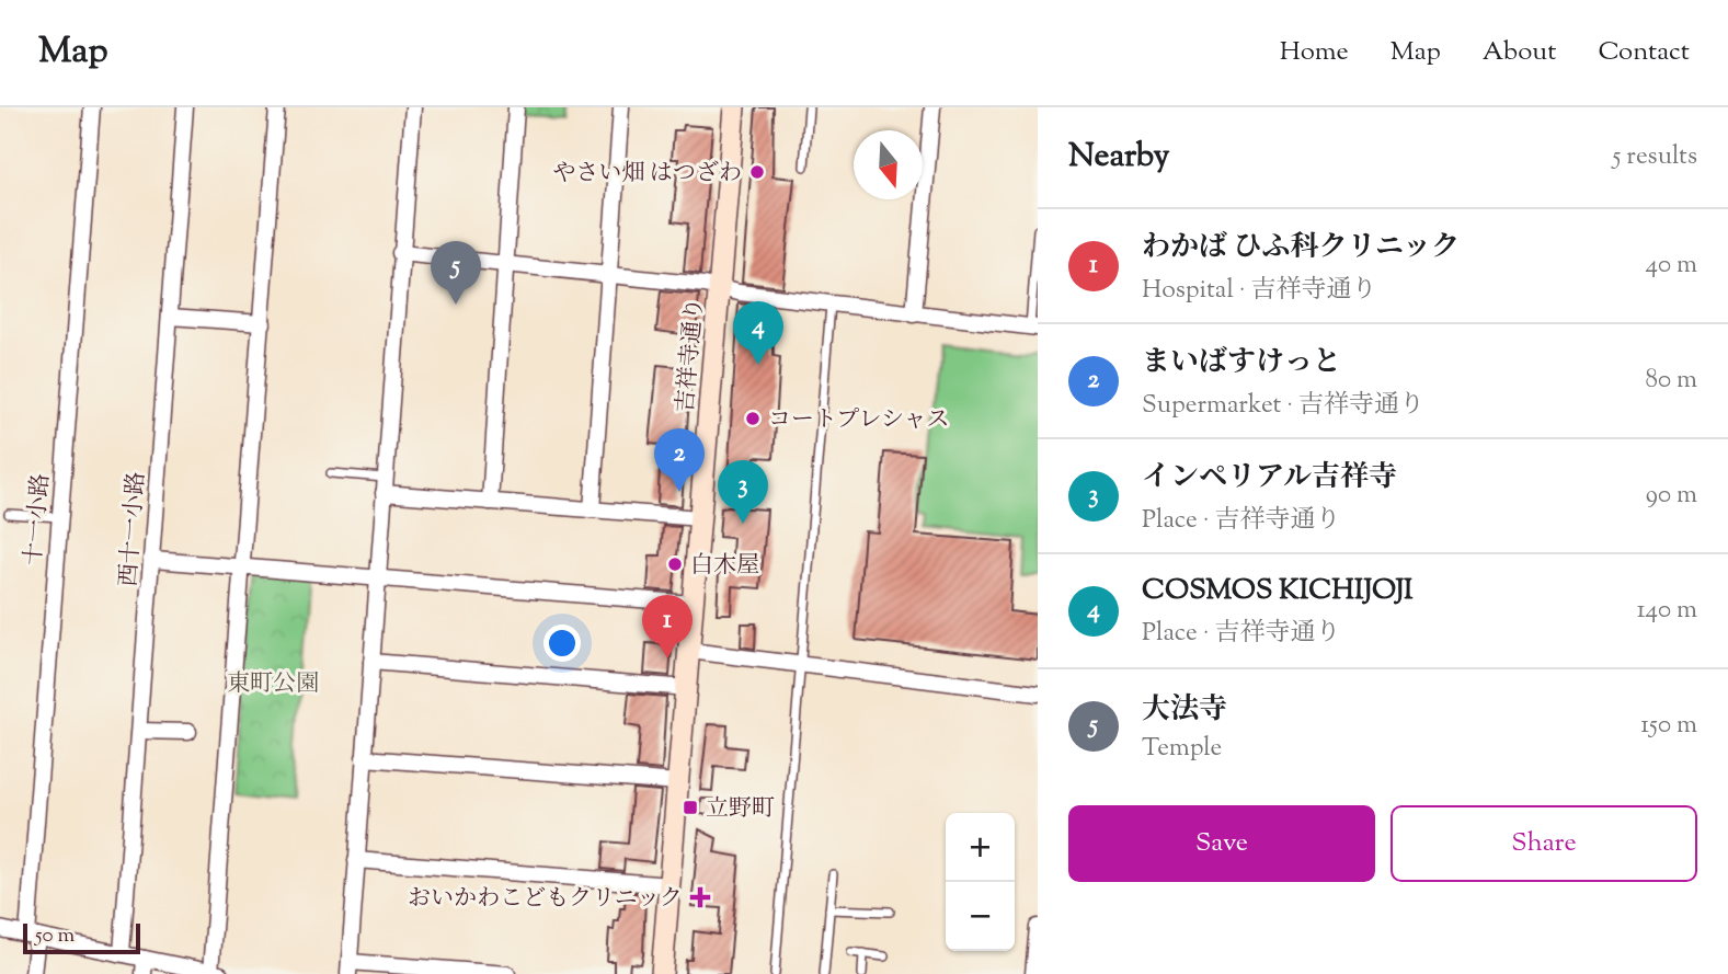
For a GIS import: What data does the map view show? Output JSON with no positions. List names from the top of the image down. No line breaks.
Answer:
{"streets":{"main road":["吉祥寺通り"],"street":["十一小路","西十一小路"]},"parks":["東町公園"],"places":{"other":["やさい畑 はつざわ","コートプレシャス","白木屋"],"transit":["立野町"],"health":["おいかわこどもクリニック"]},"scale_bar":"50 m","north":"bottom","page":{"header":"Map","nav":["Home","Map","About","Contact"],"heading":["Nearby","5 results"],"list":[{"mark":"1","name":"わかば ひふ科クリニック","note":"Hospital · 吉祥寺通り","value":"40 m"},{"mark":"2","name":"まいばすけっと","note":"Supermarket · 吉祥寺通り","value":"80 m"},{"mark":"3","name":"インペリアル吉祥寺","note":"Place · 吉祥寺通り","value":"90 m"},{"mark":"4","name":"COSMOS KICHIJOJI","note":"Place · 吉祥寺通り","value":"140 m"},{"mark":"5","name":"大法寺","note":"Temple","value":"150 m"}],"pins":["5","4","2","3","1"],"buttons":["Save","Share"],"map_buttons":["+","−"],"scale":"50 m"}}
